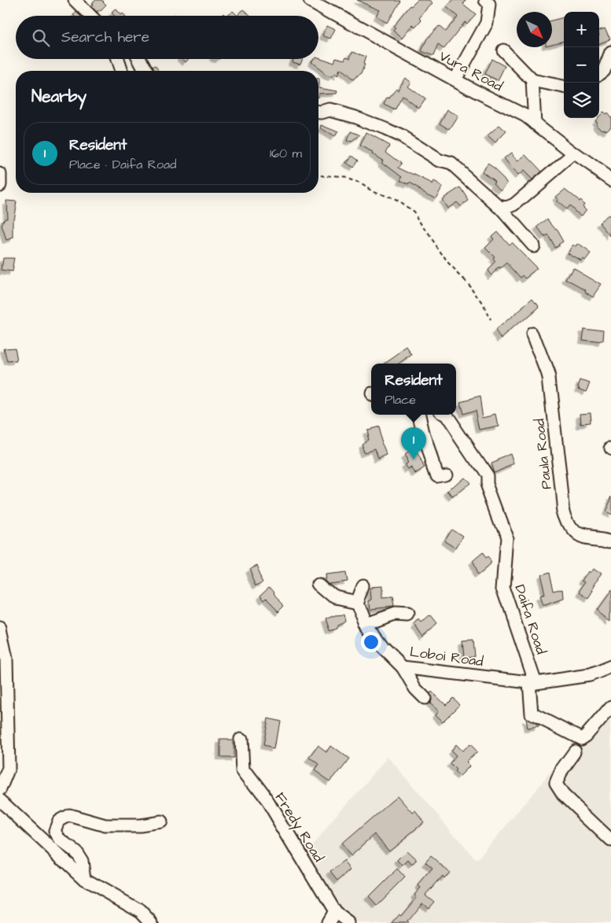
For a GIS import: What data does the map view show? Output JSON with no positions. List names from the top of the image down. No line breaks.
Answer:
{"streets":{"street":["Vura Road","Paula Road","Daifa Road","Loboi Road","Fredy Road"]},"crossings":[["Daifa Road","Loboi Road"]],"north":"bottom right","page":{"map_buttons":["+","−"],"search":"Search here","heading":"Nearby","list":[{"mark":"1","name":"Resident","note":"Place · Daifa Road","value":"160 m"}],"popup":["Resident","Place"],"pins":"1"}}
